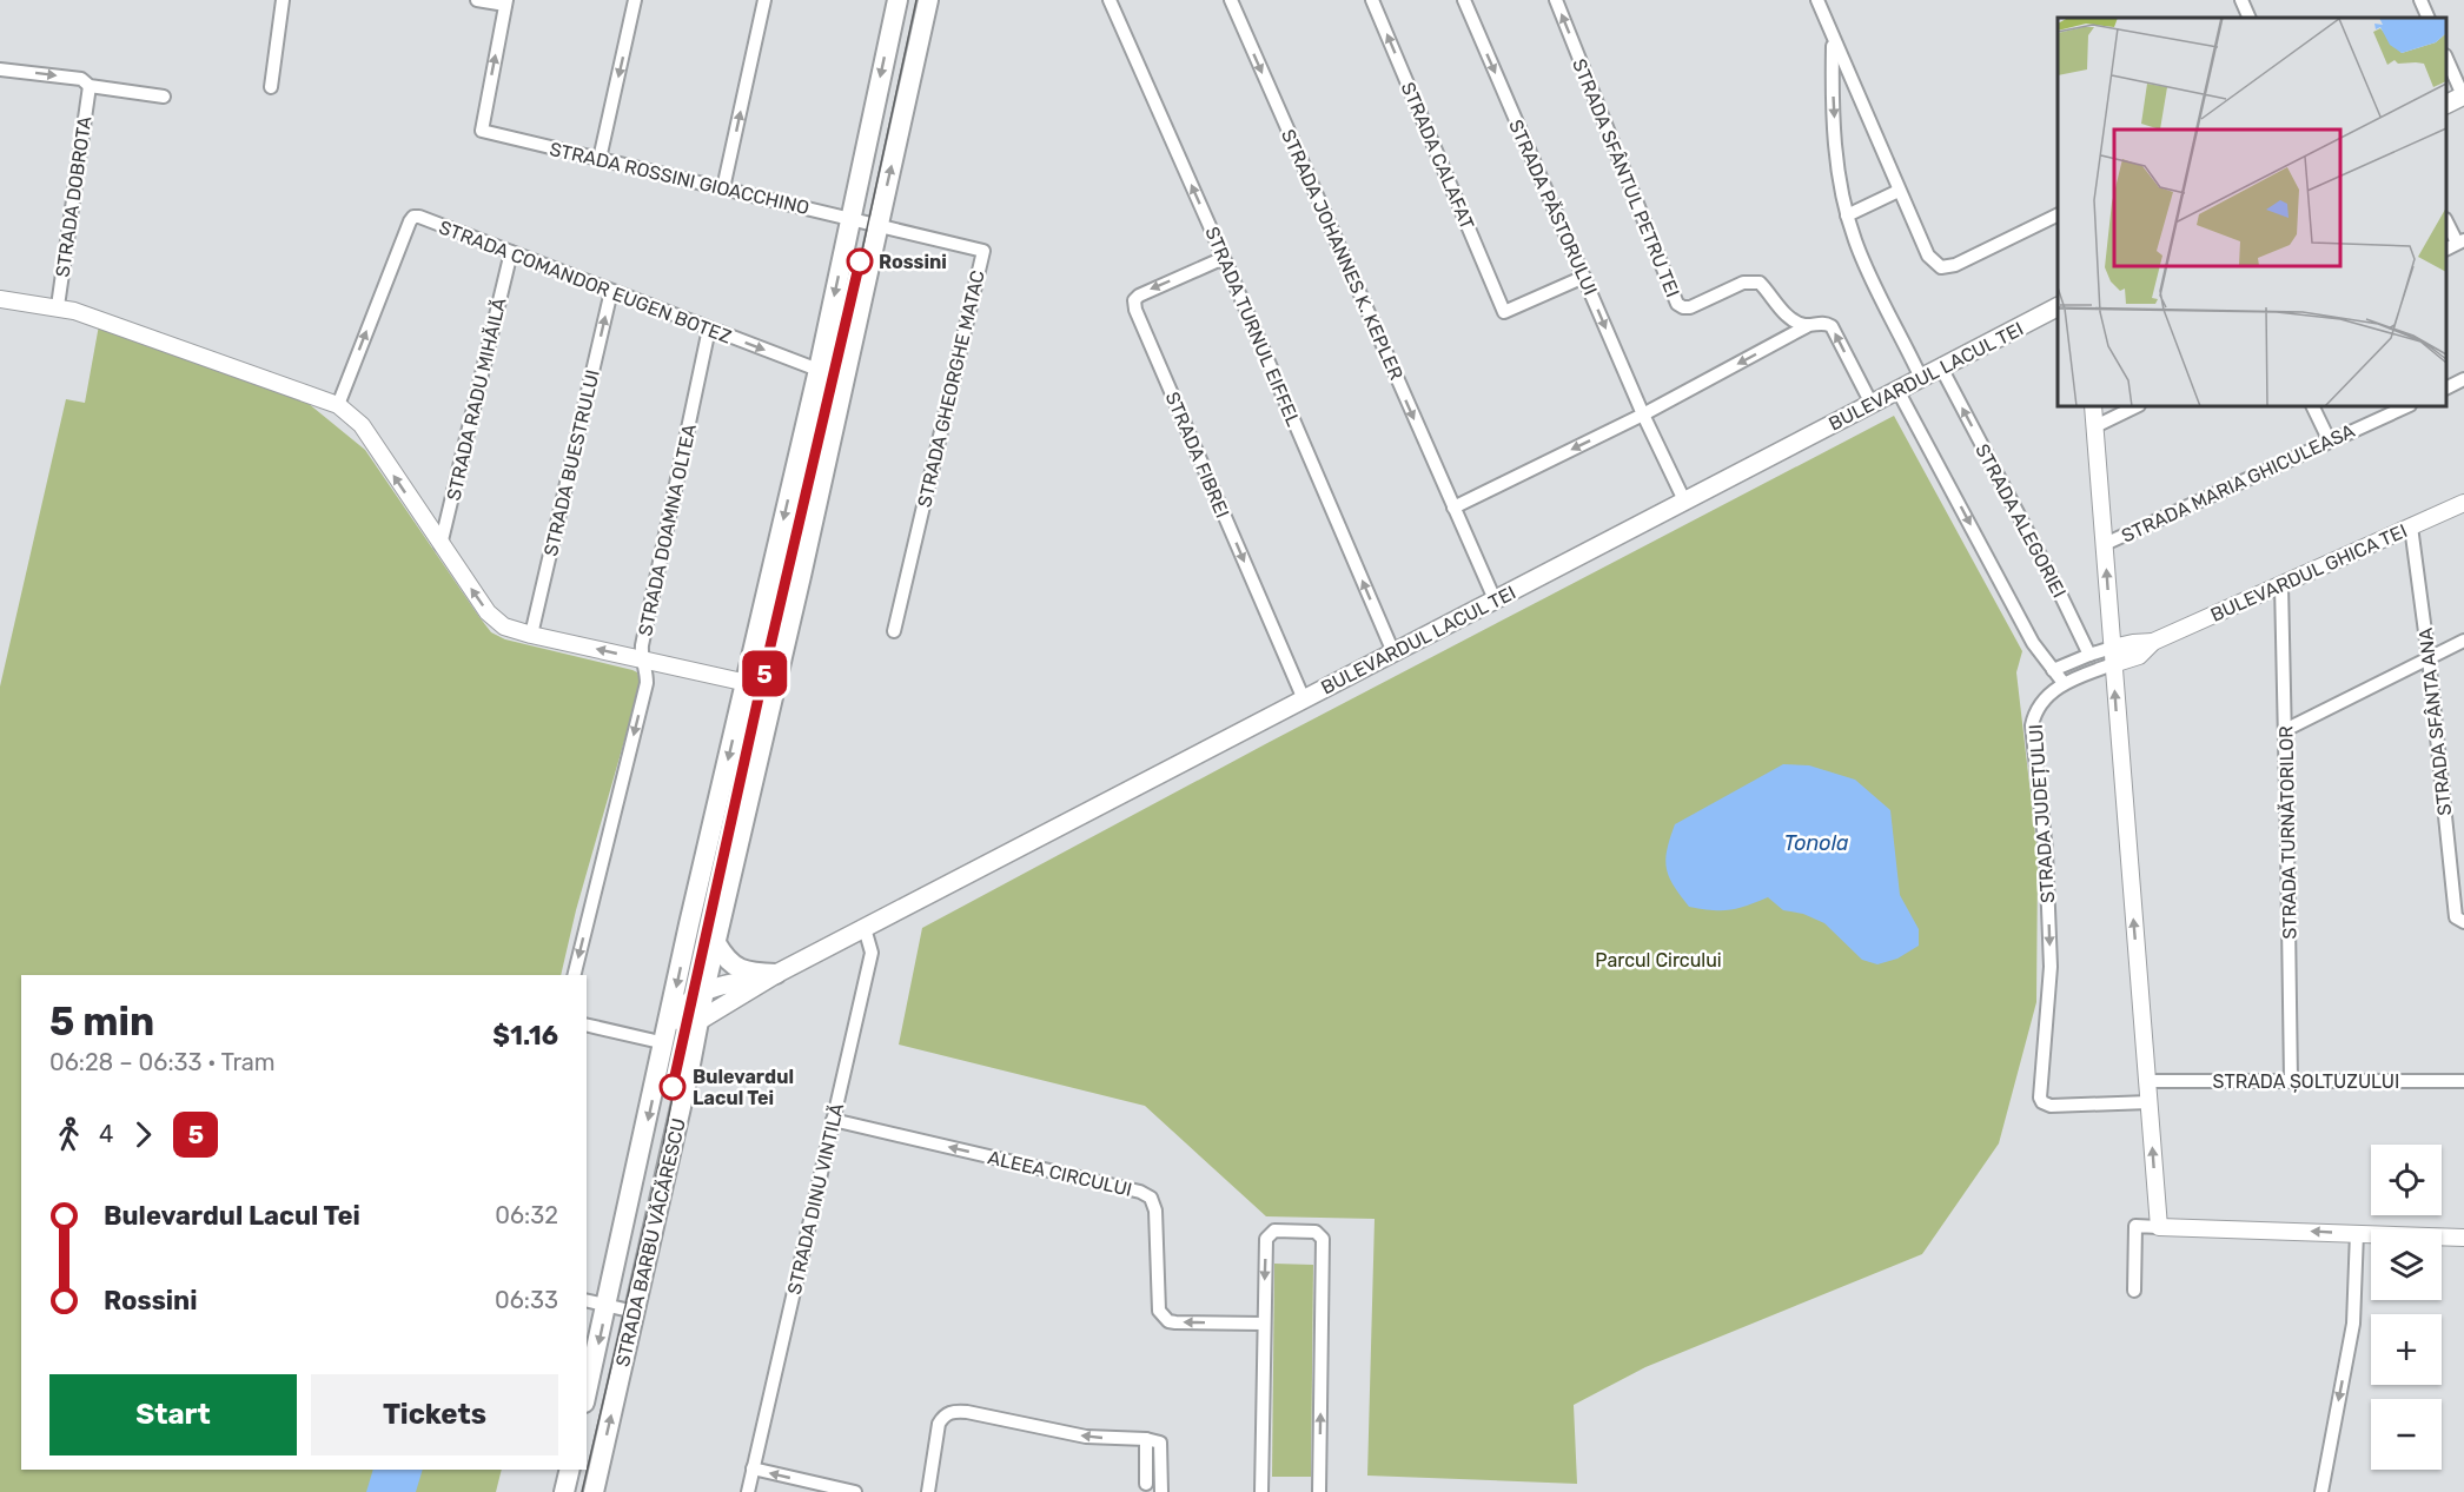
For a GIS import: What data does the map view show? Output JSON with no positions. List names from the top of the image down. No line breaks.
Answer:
{"streets":{"main road":["BULEVARDUL LACUL TEI","STRADA BARBU VĂCĂRESCU"],"street":["STRADA CALAFAT","STRADA ROSSINI GIOACCHINO","STRADA SFÂNTUL PETRU TEI","STRADA DOBROTA","STRADA PĂSTORULUI","STRADA JOHANNES K. KEPLER","STRADA COMANDOR EUGEN BOTEZ","STRADA TURNUL EIFFEL","STRADA GHEORGHE MATAC","STRADA RADU MIHĂILĂ","STRADA FIBREI","STRADA BUESTRULUI","STRADA MARIA GHICULEASA","STRADA ALEGORIEI","STRADA DOAMNA OLTEA","BULEVARDUL GHICA TEI","STRADA SFÂNTA ANA","STRADA JUDEȚULUI","STRADA TURNĂTORILOR","STRADA ȘOLTUZULUI","ALEEA CIRCULUI","STRADA DINU VINTILĂ"]},"crossings":[["STRADA CALAFAT","STRADA PĂSTORULUI"],["STRADA ROSSINI GIOACCHINO","STRADA GHEORGHE MATAC"],["STRADA ROSSINI GIOACCHINO","STRADA BARBU VĂCĂRESCU"],["STRADA SFÂNTUL PETRU TEI","BULEVARDUL LACUL TEI"],["STRADA PĂSTORULUI","BULEVARDUL LACUL TEI"],["STRADA JOHANNES K. KEPLER","BULEVARDUL LACUL TEI"],["STRADA COMANDOR EUGEN BOTEZ","STRADA RADU MIHĂILĂ"],["STRADA COMANDOR EUGEN BOTEZ","STRADA BUESTRULUI"],["STRADA COMANDOR EUGEN BOTEZ","STRADA DOAMNA OLTEA"],["STRADA COMANDOR EUGEN BOTEZ","STRADA BARBU VĂCĂRESCU"],["STRADA TURNUL EIFFEL","BULEVARDUL LACUL TEI"],["STRADA TURNUL EIFFEL","STRADA FIBREI"],["BULEVARDUL LACUL TEI","STRADA FIBREI"],["BULEVARDUL LACUL TEI","STRADA ALEGORIEI"],["BULEVARDUL LACUL TEI","STRADA DINU VINTILĂ"],["BULEVARDUL LACUL TEI","STRADA BARBU VĂCĂRESCU"],["STRADA GHEORGHE MATAC","STRADA BARBU VĂCĂRESCU"],["BULEVARDUL GHICA TEI","STRADA SFÂNTA ANA"],["BULEVARDUL GHICA TEI","STRADA TURNĂTORILOR"],["STRADA TURNĂTORILOR","STRADA ȘOLTUZULUI"],["ALEEA CIRCULUI","STRADA DINU VINTILĂ"]],"one_way":["STRADA CALAFAT","STRADA PĂSTORULUI","STRADA JOHANNES K. KEPLER","STRADA TURNUL EIFFEL","STRADA FIBREI","STRADA BUESTRULUI","STRADA DOAMNA OLTEA","ALEEA CIRCULUI"],"water":["Tonola"],"parks":["Parcul Circului"],"places":["Rossini","Bulevardul Lacul Tei"],"lines":["tram line 5"],"page":{"on_map":"5","heading":["5 min","06:28 – 06:33 · Tram","$1.16"],"legs":["4","5"],"map_buttons":["+","−"],"list":[{"name":"Bulevardul Lacul Tei","value":"06:32"},{"name":"Rossini","value":"06:33"}],"buttons":["Start","Tickets"]}}
